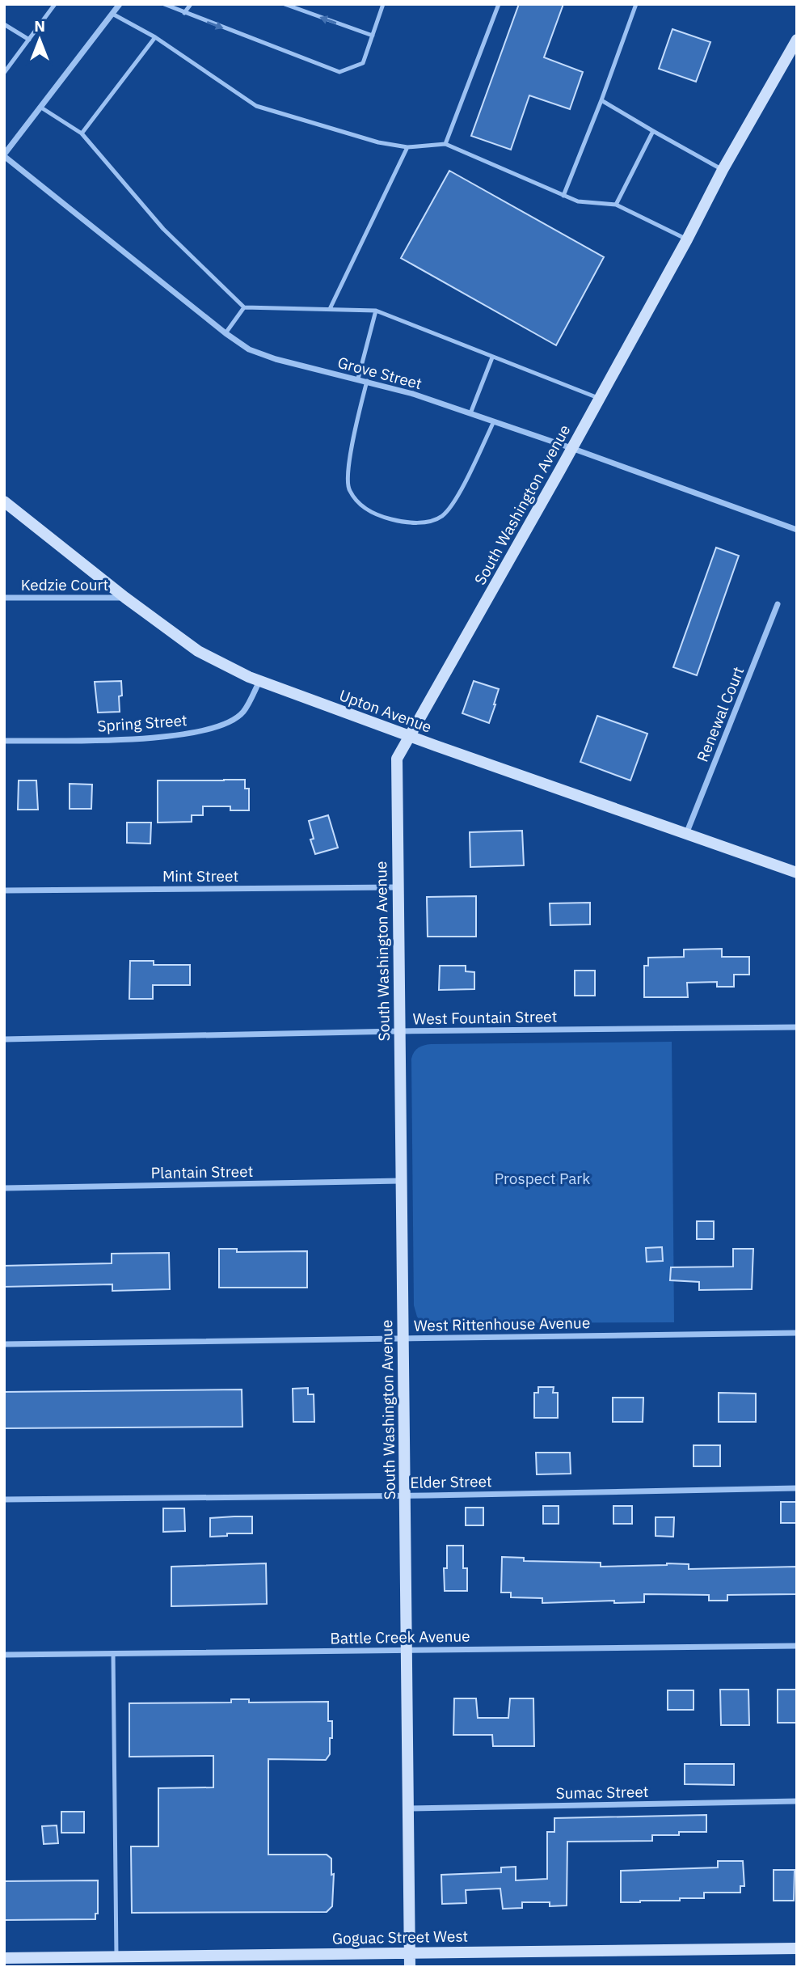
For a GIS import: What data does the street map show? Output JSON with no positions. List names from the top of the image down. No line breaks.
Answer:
{"streets":{"street":["Grove Street","South Washington Avenue","Kedzie Court","Upton Avenue","Renewal Court","Spring Street","Mint Street","West Fountain Street","Plantain Street","West Rittenhouse Avenue","Elder Street","Battle Creek Avenue","Sumac Street","Goguac Street West"]},"crossings":[["Grove Street","South Washington Avenue"],["South Washington Avenue","Upton Avenue"],["South Washington Avenue","Mint Street"],["South Washington Avenue","West Fountain Street"],["South Washington Avenue","Plantain Street"],["South Washington Avenue","West Rittenhouse Avenue"],["South Washington Avenue","Elder Street"],["South Washington Avenue","Battle Creek Avenue"],["South Washington Avenue","Sumac Street"],["South Washington Avenue","Goguac Street West"],["Kedzie Court","Upton Avenue"],["Upton Avenue","Renewal Court"],["Upton Avenue","Spring Street"]],"parks":["Prospect Park"],"north":"top"}
